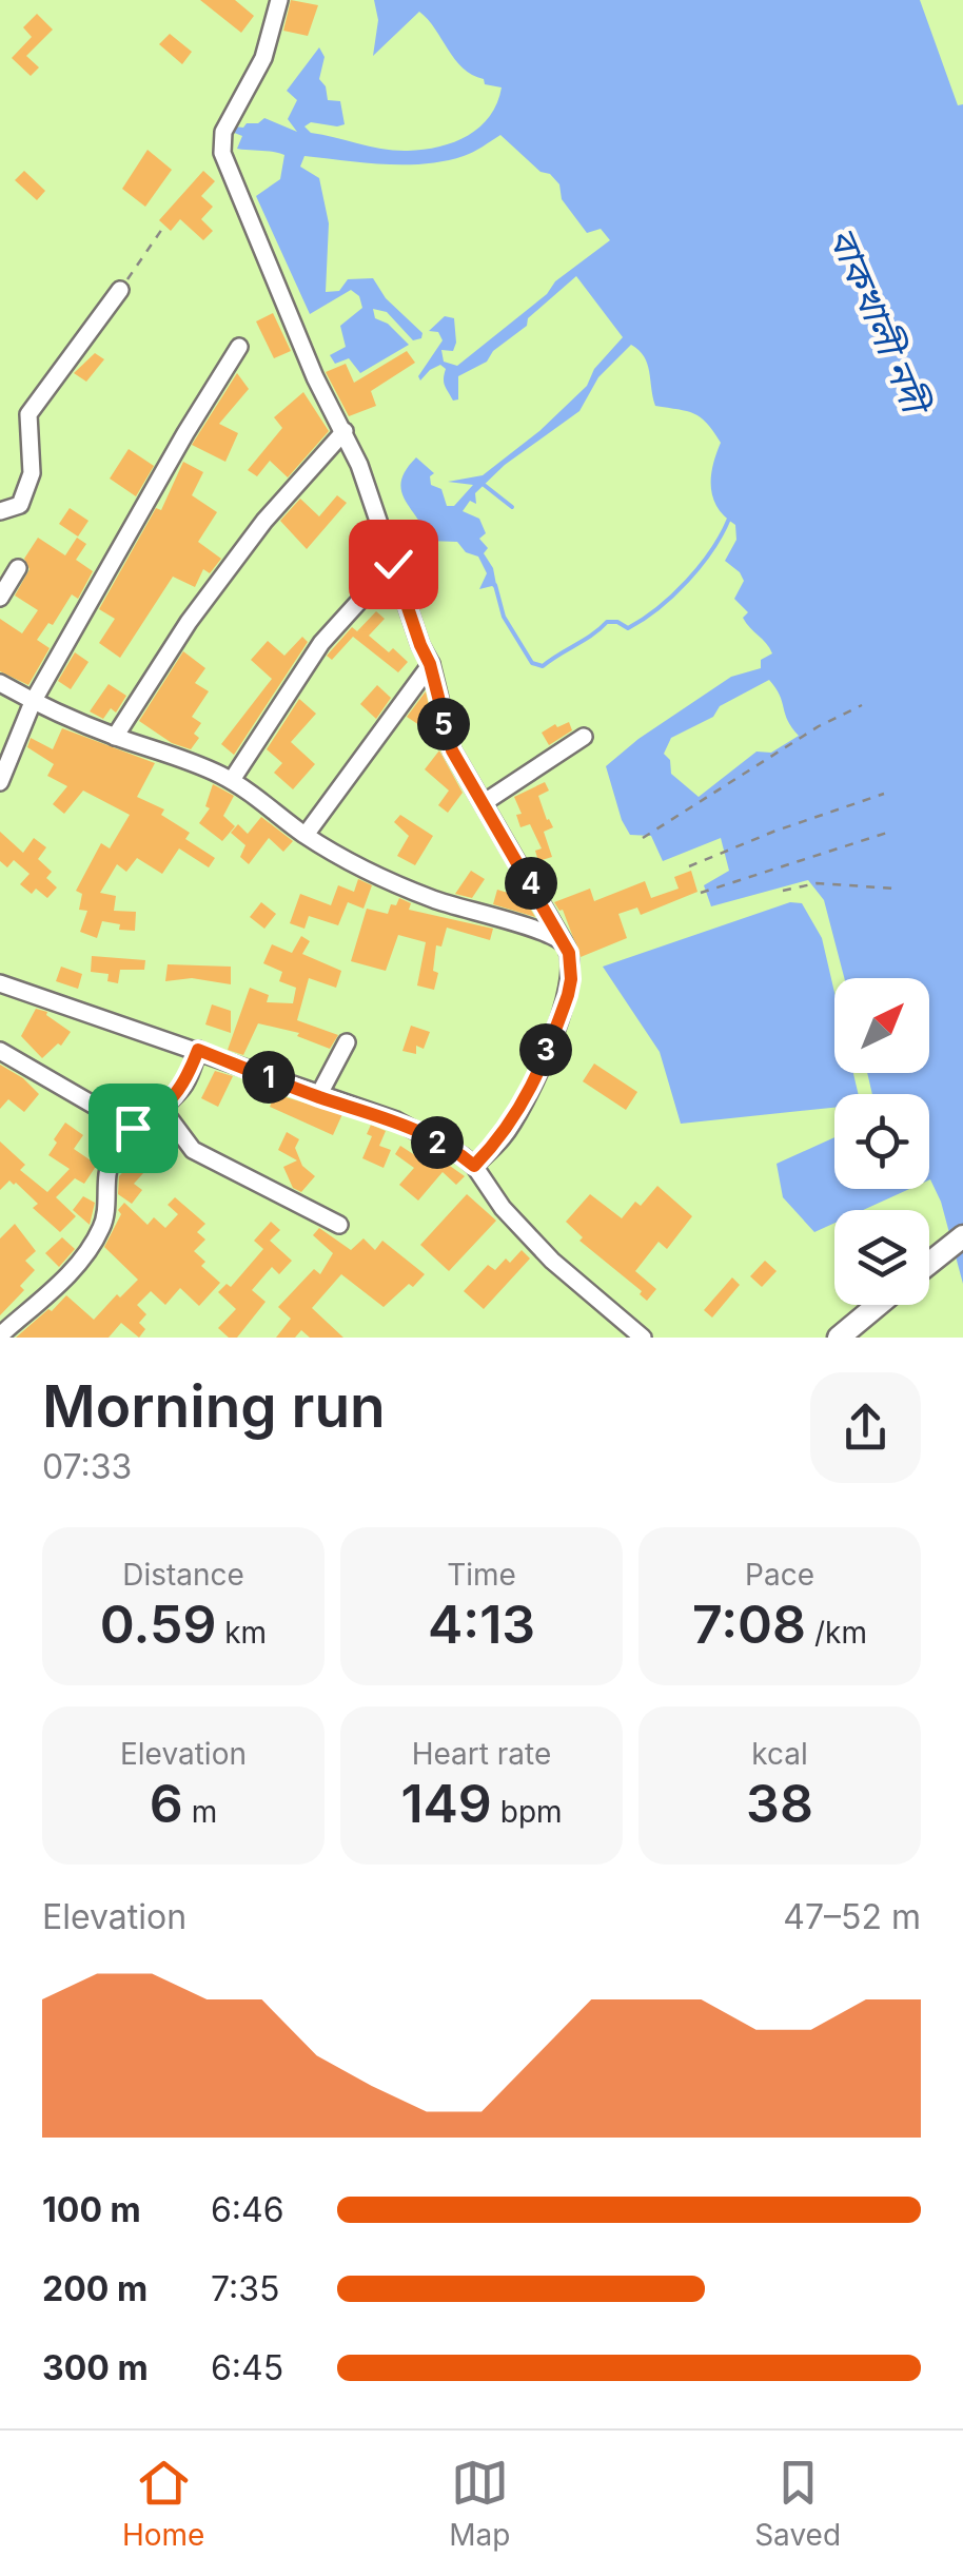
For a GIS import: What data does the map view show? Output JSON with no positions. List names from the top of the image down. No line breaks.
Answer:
{"water":["বাকখালী নদী"],"north":"top right","page":{"pins":["5","4","3","1","2"],"heading":["Morning run","07:33"],"stats":[["Distance","0.59 km"],["Time","4:13"],["Pace","7:08 /km"],["Elevation","6 m"],["Heart rate","149 bpm"],["kcal","38"]],"chart":["Elevation","47–52 m"],"list":[{"name":"100 m","note":"6:46"},{"name":"200 m","note":"7:35"},{"name":"300 m","note":"6:45"}],"tabs":["Home","Map","Saved"]}}
